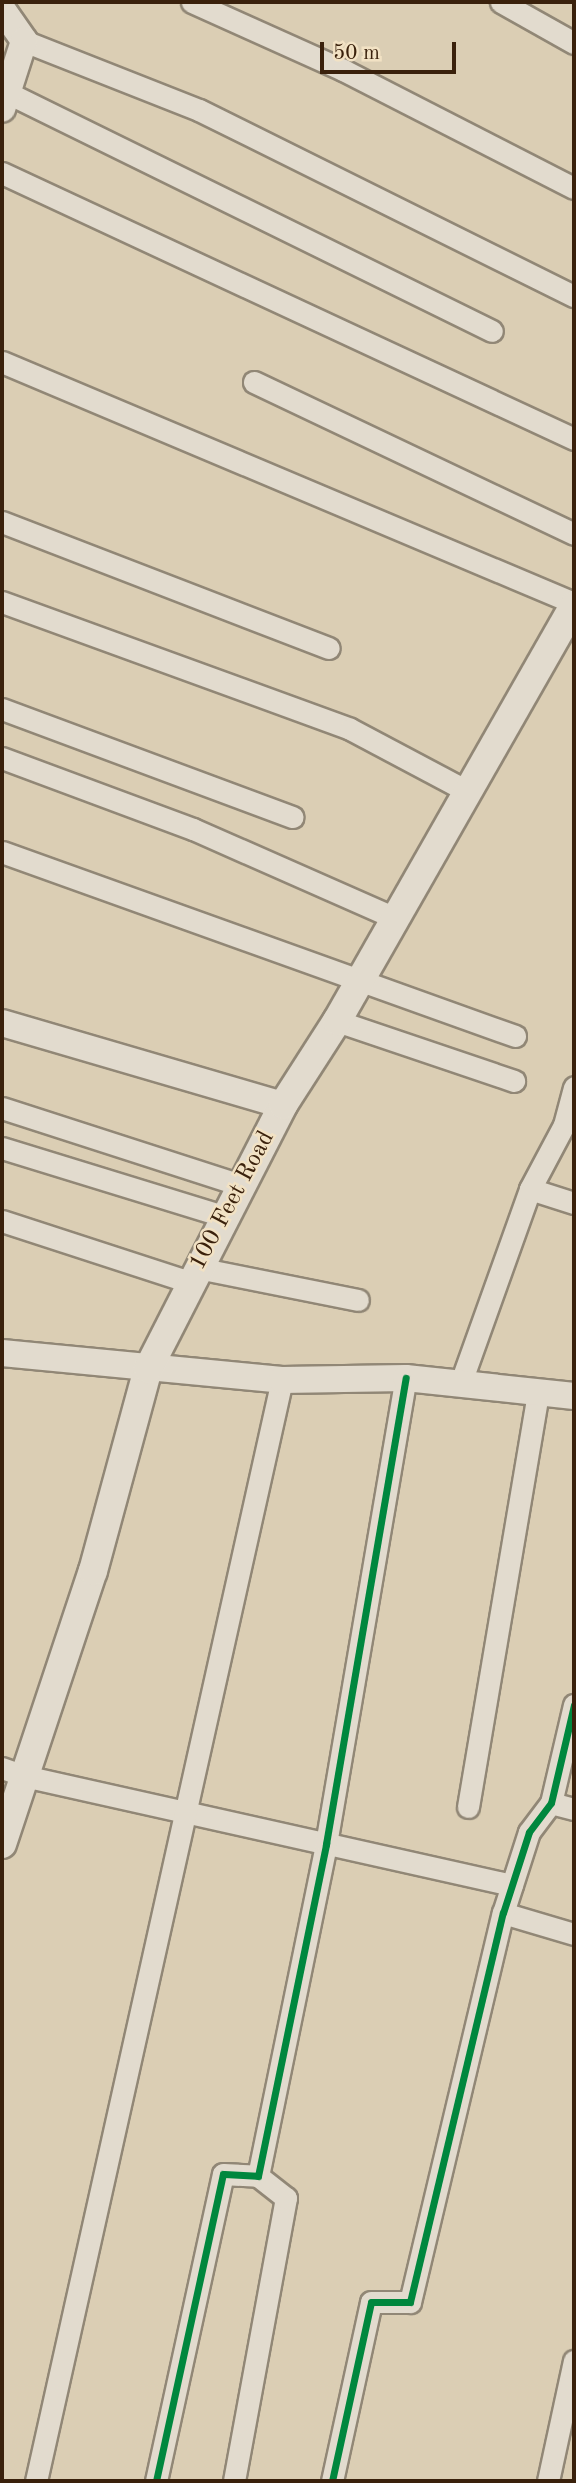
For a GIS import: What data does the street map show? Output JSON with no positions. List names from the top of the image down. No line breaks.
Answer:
{"streets":{"main road":["100 Feet Road"]},"scale_bar":"50 m"}
